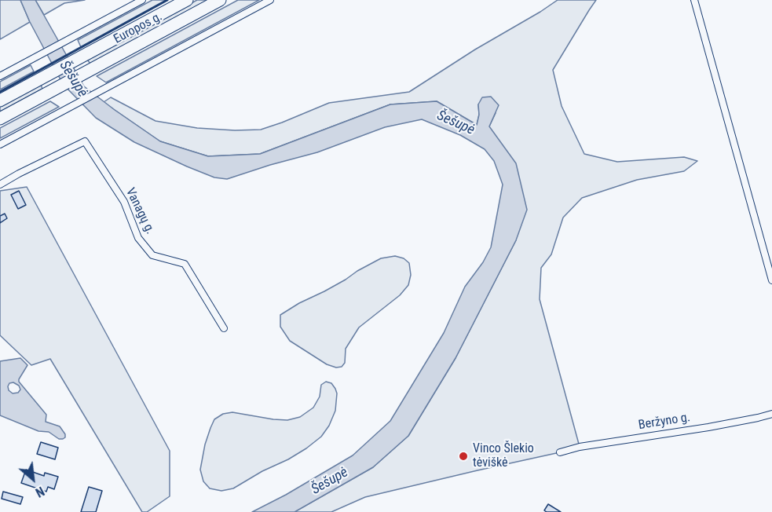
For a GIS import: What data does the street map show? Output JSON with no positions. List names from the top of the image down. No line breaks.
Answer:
{"streets":{"highway":["Europos g."],"street":["Vanagų g.","Beržyno g."]},"water":["Šešupė"],"places":["Vinco Šlekio tėviškė"],"north":"bottom right"}
